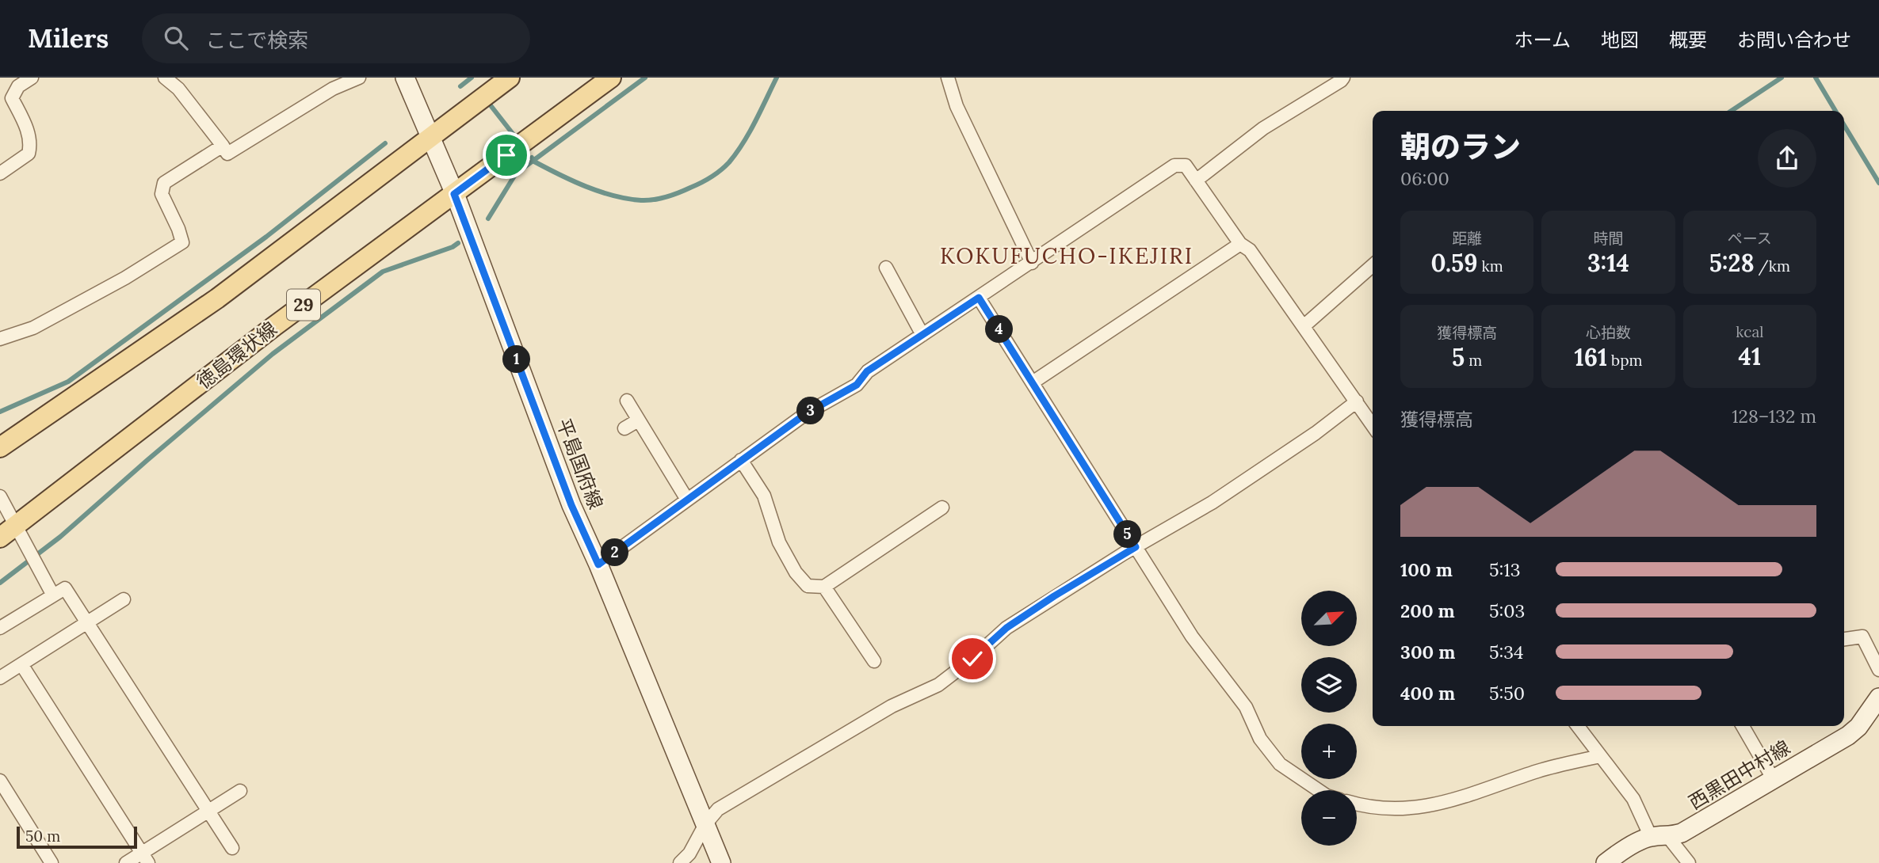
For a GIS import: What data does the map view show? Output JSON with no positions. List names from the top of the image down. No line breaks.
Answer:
{"streets":{"main road":["29","徳島環状線","平島国府線","西黒田中村線"]},"crossings":[["徳島環状線","平島国府線"]],"districts":["KOKUFUCHO-IKEJIRI"],"scale_bar":"50 m","north":"top right","page":{"header":"Milers","search":"ここで検索","nav":["ホーム","地図","概要","お問い合わせ"],"heading":["朝のラン","06:00"],"stats":[["距離","0.59 km"],["時間","3:14"],["ペース","5:28 /km"],["獲得標高","5 m"],["心拍数","161 bpm"],["kcal","41"]],"pins":["4","1","3","5","2"],"chart":["獲得標高","128–132 m"],"list":[{"name":"100 m","note":"5:13"},{"name":"200 m","note":"5:03"},{"name":"300 m","note":"5:34"},{"name":"400 m","note":"5:50"}],"map_buttons":["+","−"],"scale":"50 m"}}
